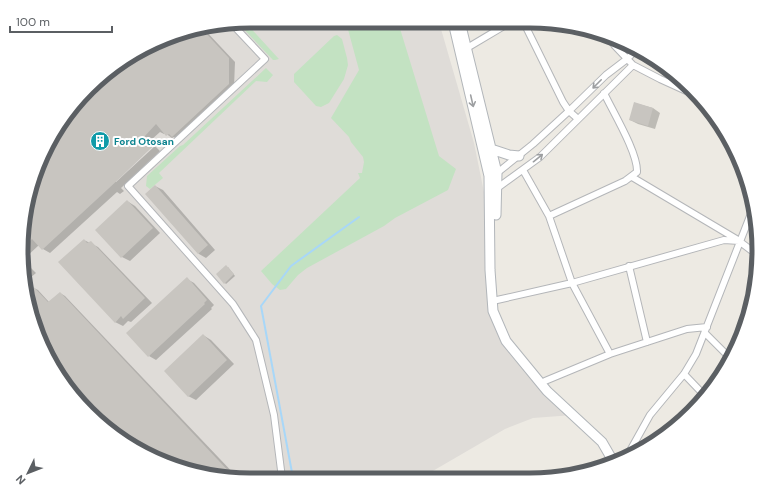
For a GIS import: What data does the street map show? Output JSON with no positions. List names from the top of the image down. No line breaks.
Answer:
{"places":{"building":["Ford Otosan"]},"scale_bar":"100 m","north":"bottom left"}
